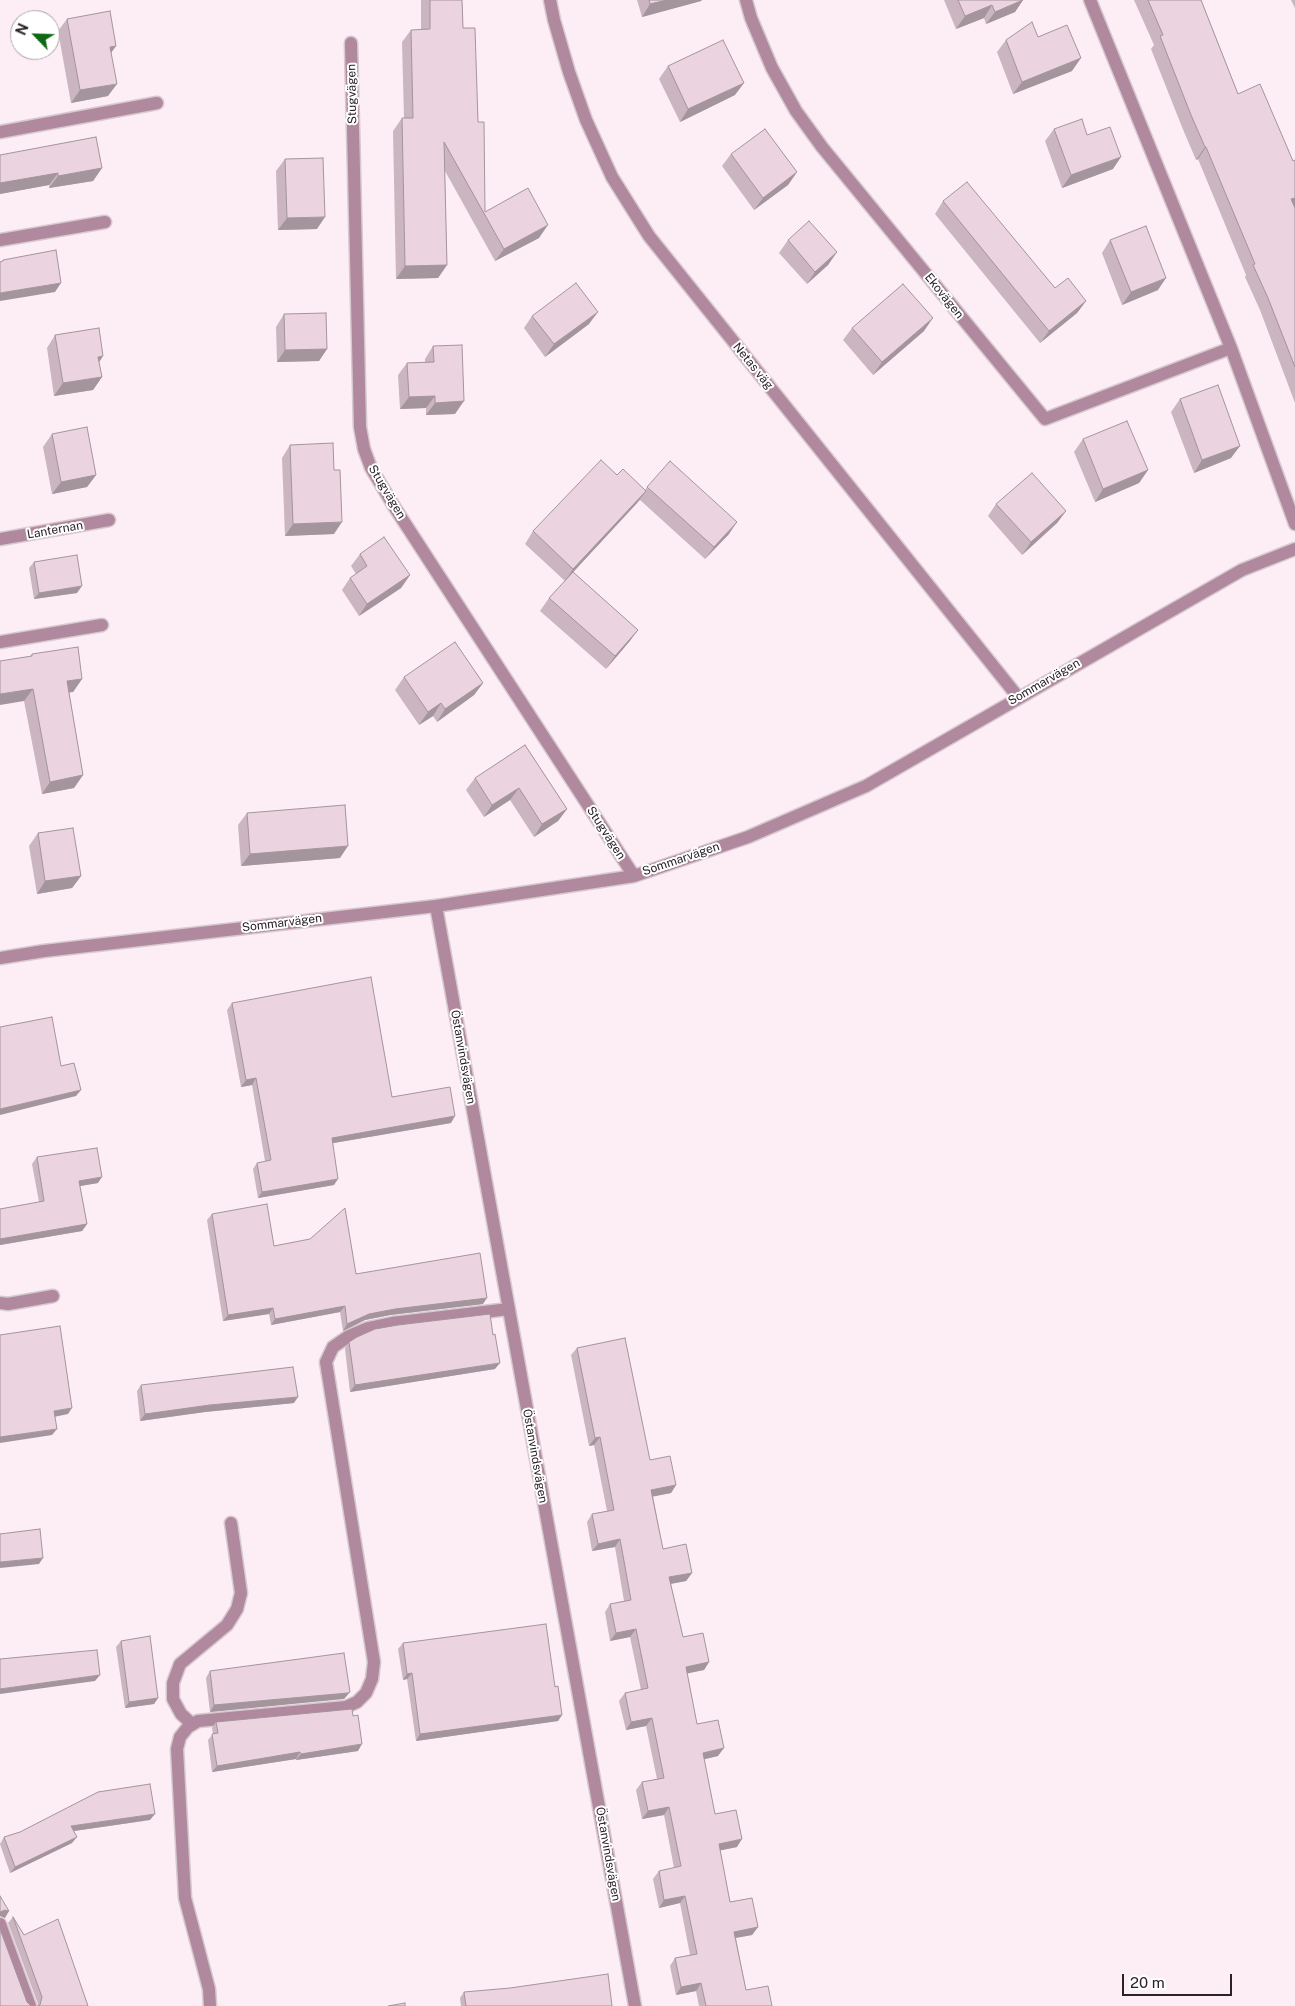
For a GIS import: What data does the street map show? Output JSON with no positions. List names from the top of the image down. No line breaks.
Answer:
{"streets":{"street":["Stugvägen","Ekovägen","Netas väg","Lanternan","Sommarvägen","Östanvindsvägen"]},"crossings":[["Stugvägen","Sommarvägen"],["Netas väg","Sommarvägen"],["Sommarvägen","Östanvindsvägen"]],"scale_bar":"20 m","north":"top left"}
